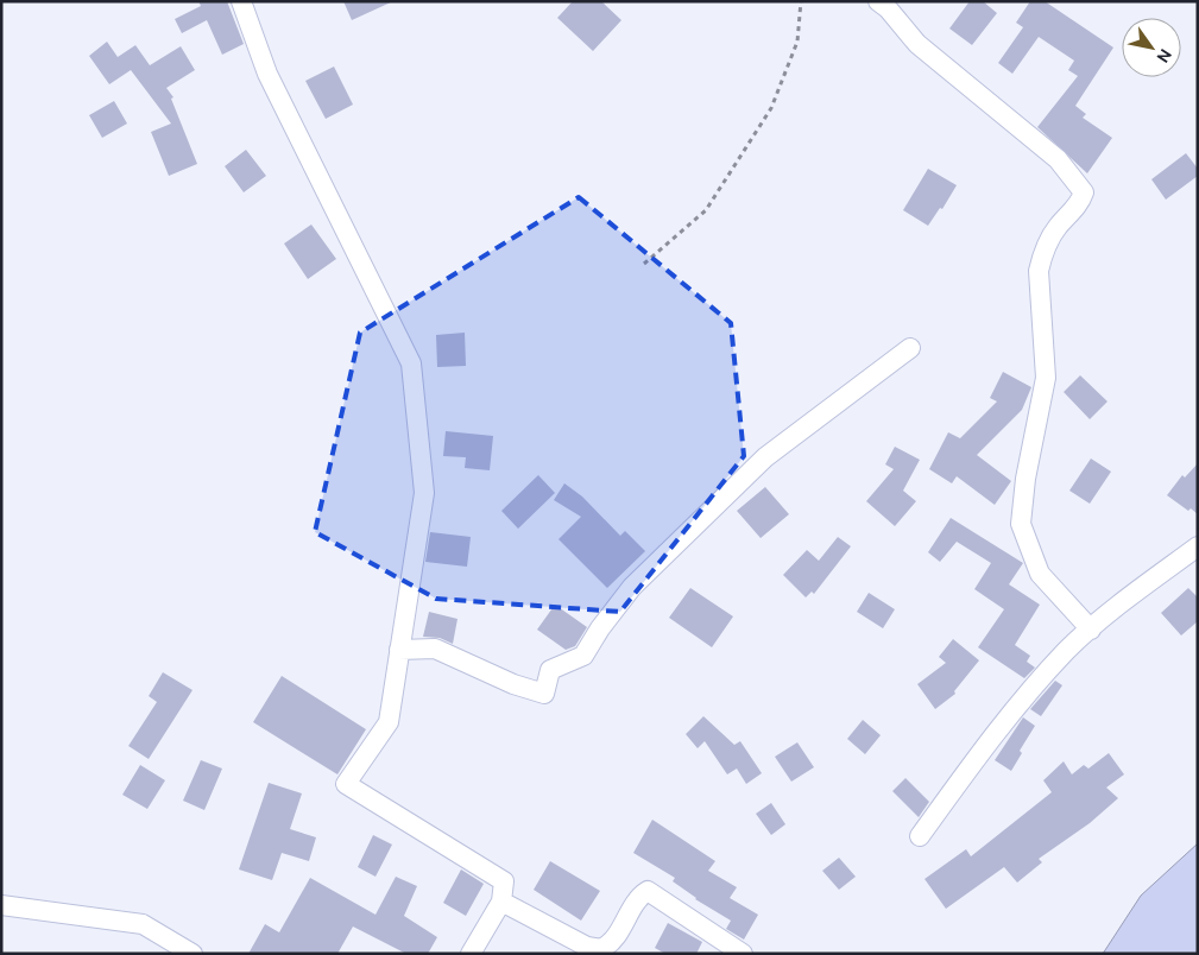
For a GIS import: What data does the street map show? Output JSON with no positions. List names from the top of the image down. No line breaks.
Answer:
{"north":"bottom right"}
